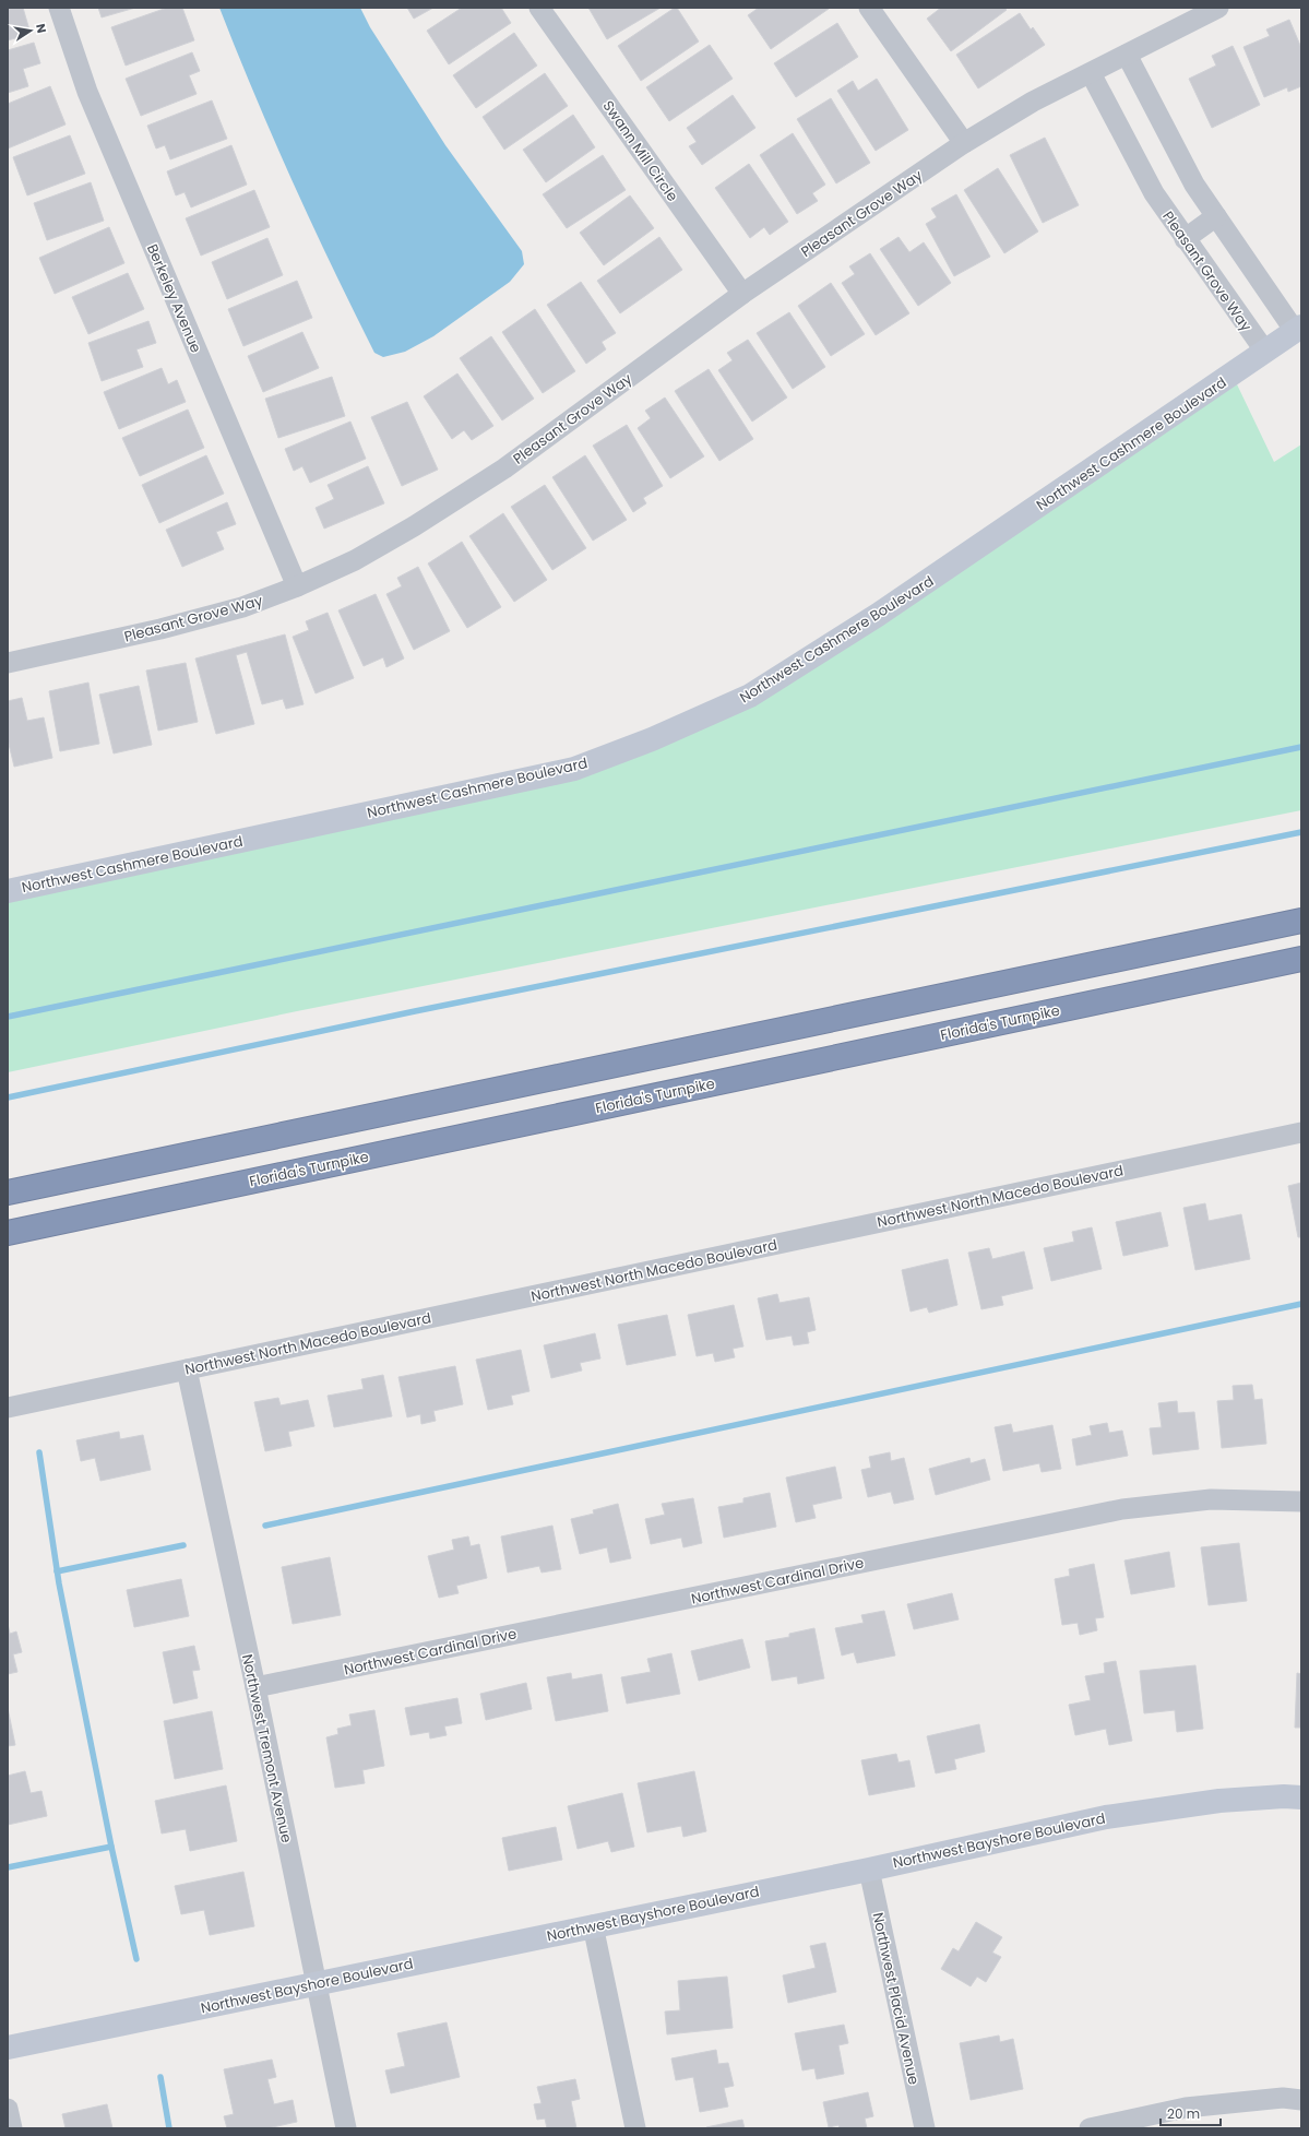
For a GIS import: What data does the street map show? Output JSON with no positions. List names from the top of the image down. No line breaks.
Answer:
{"streets":{"highway":["Florida's Turnpike"],"street":["Swann Mill Circle","Pleasant Grove Way","Berkeley Avenue","Northwest Cashmere Boulevard","Northwest North Macedo Boulevard","Northwest Cardinal Drive","Northwest Tremont Avenue","Northwest Bayshore Boulevard","Northwest Placid Avenue"]},"crossings":[["Swann Mill Circle","Pleasant Grove Way"],["Pleasant Grove Way","Berkeley Avenue"],["Pleasant Grove Way","Northwest Cashmere Boulevard"],["Northwest North Macedo Boulevard","Northwest Tremont Avenue"],["Northwest Cardinal Drive","Northwest Tremont Avenue"],["Northwest Tremont Avenue","Northwest Bayshore Boulevard"],["Northwest Bayshore Boulevard","Northwest Placid Avenue"]],"scale_bar":"20 m","north":"right"}
